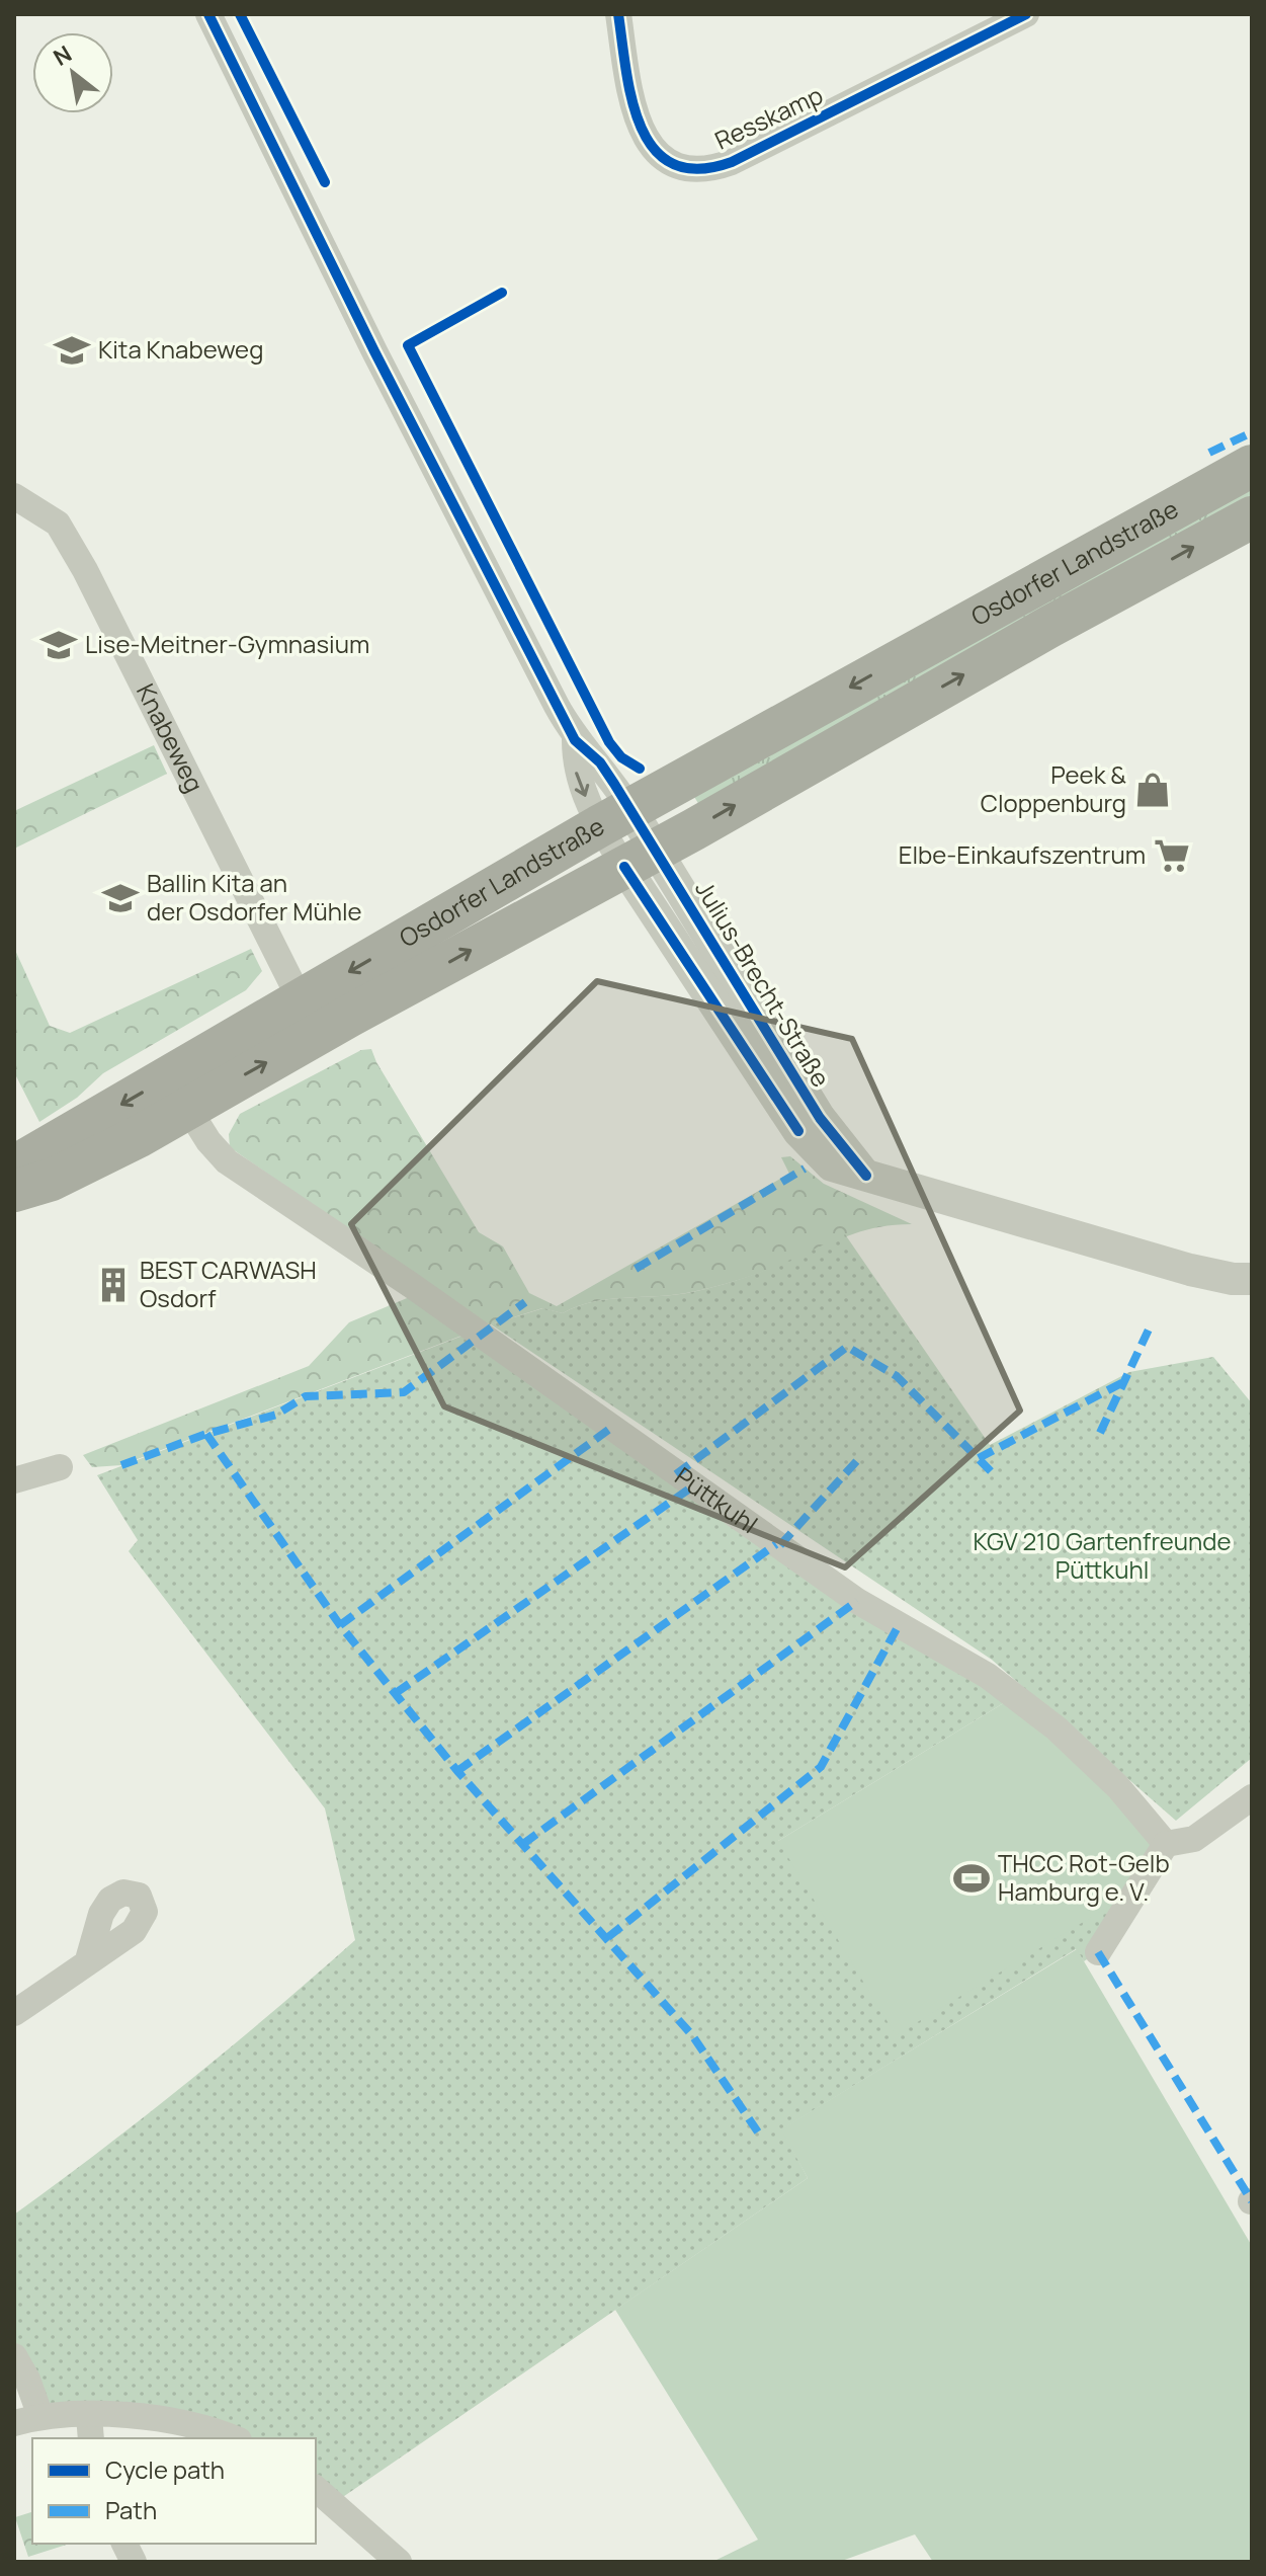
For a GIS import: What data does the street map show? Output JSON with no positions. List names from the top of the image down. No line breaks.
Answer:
{"streets":{"main road":["Osdorfer Landstraße"],"street":["Resskamp","Knabeweg","Julius-Brecht-Straße","Püttkuhl"]},"crossings":[["Osdorfer Landstraße","Knabeweg"],["Osdorfer Landstraße","Julius-Brecht-Straße"],["Osdorfer Landstraße","Püttkuhl"]],"parks":["KGV 210 Gartenfreunde Püttkuhl"],"places":{"school or university":["Kita Knabeweg","Lise-Meitner-Gymnasium","Ballin Kita an der Osdorfer Mühle"],"shop":["Peek & Cloppenburg"],"supermarket":["Elbe-Einkaufszentrum"],"building":["BEST CARWASH Osdorf"],"sports":["THCC Rot-Gelb Hamburg e. V."]},"legend":["Cycle path","Path"],"north":"top left"}
